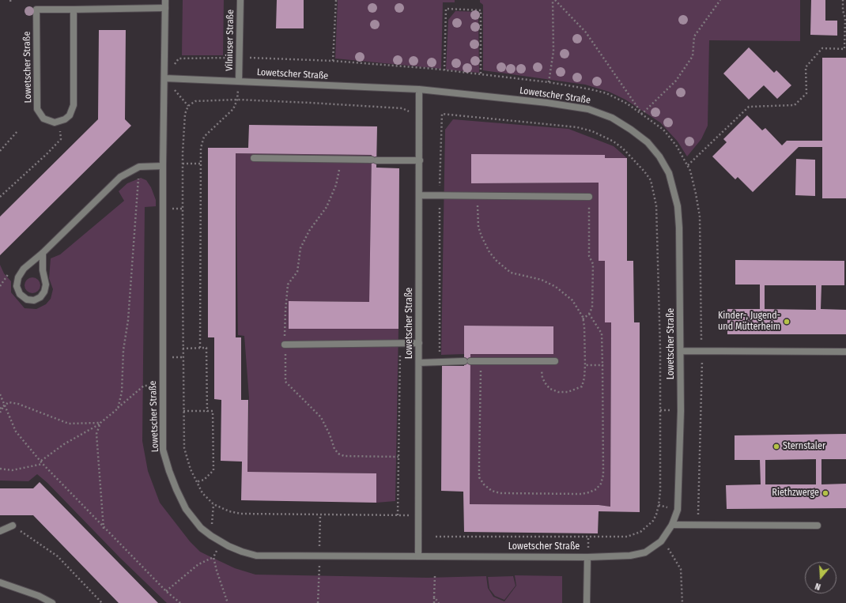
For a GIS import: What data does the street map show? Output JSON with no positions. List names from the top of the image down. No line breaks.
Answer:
{"streets":{"street":["Vilniuser Straße","Lowetscher Straße"]},"crossings":[["Vilniuser Straße","Lowetscher Straße"]],"places":["Kinder-, Jugend- und Mütterheim","Sternstaler","Riethzwerge"],"north":"bottom"}
